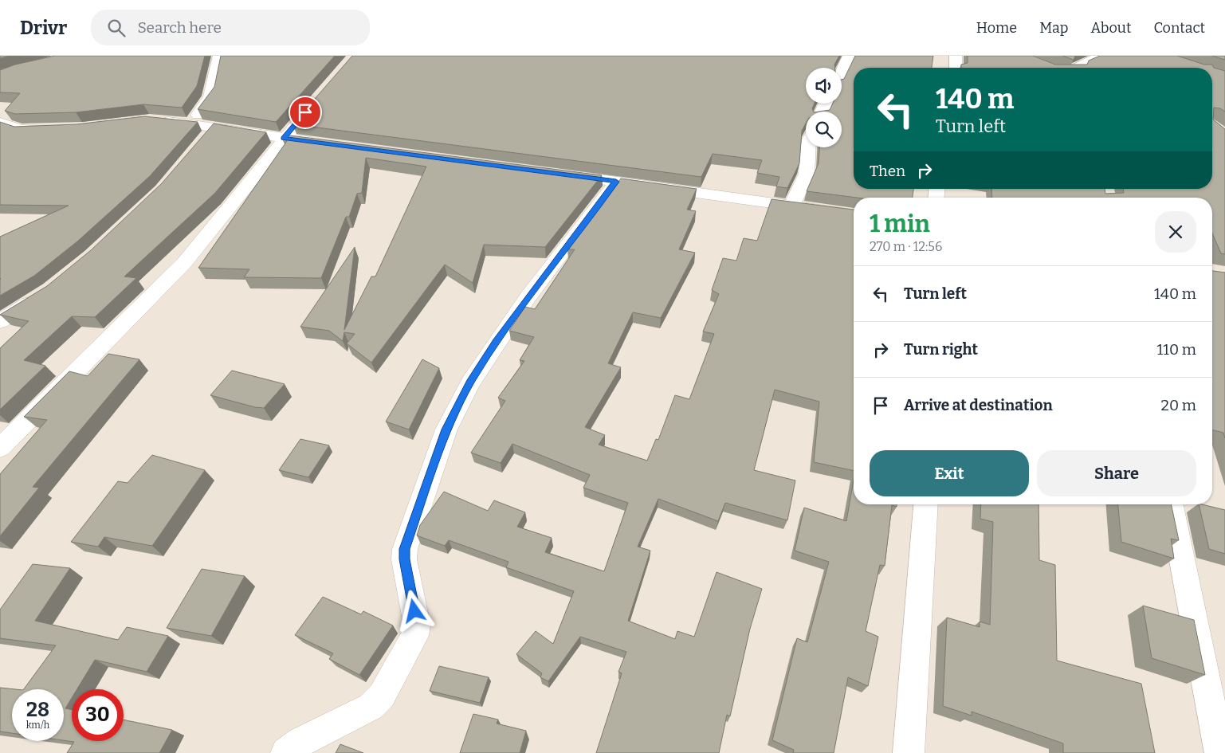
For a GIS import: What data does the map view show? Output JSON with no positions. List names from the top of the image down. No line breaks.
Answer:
{"page":{"header":"Drivr","search":"Search here","nav":["Home","Map","About","Contact"],"turn":["140 m","Turn left"],"then":"Then","heading":["1 min","270 m · 12:56"],"list":[{"name":"Turn left","value":"140 m"},{"name":"Turn right","value":"110 m"},{"name":"Arrive at destination","value":"20 m"}],"buttons":["Exit","Share"],"speed":"28 km/h","limit":"30"}}
